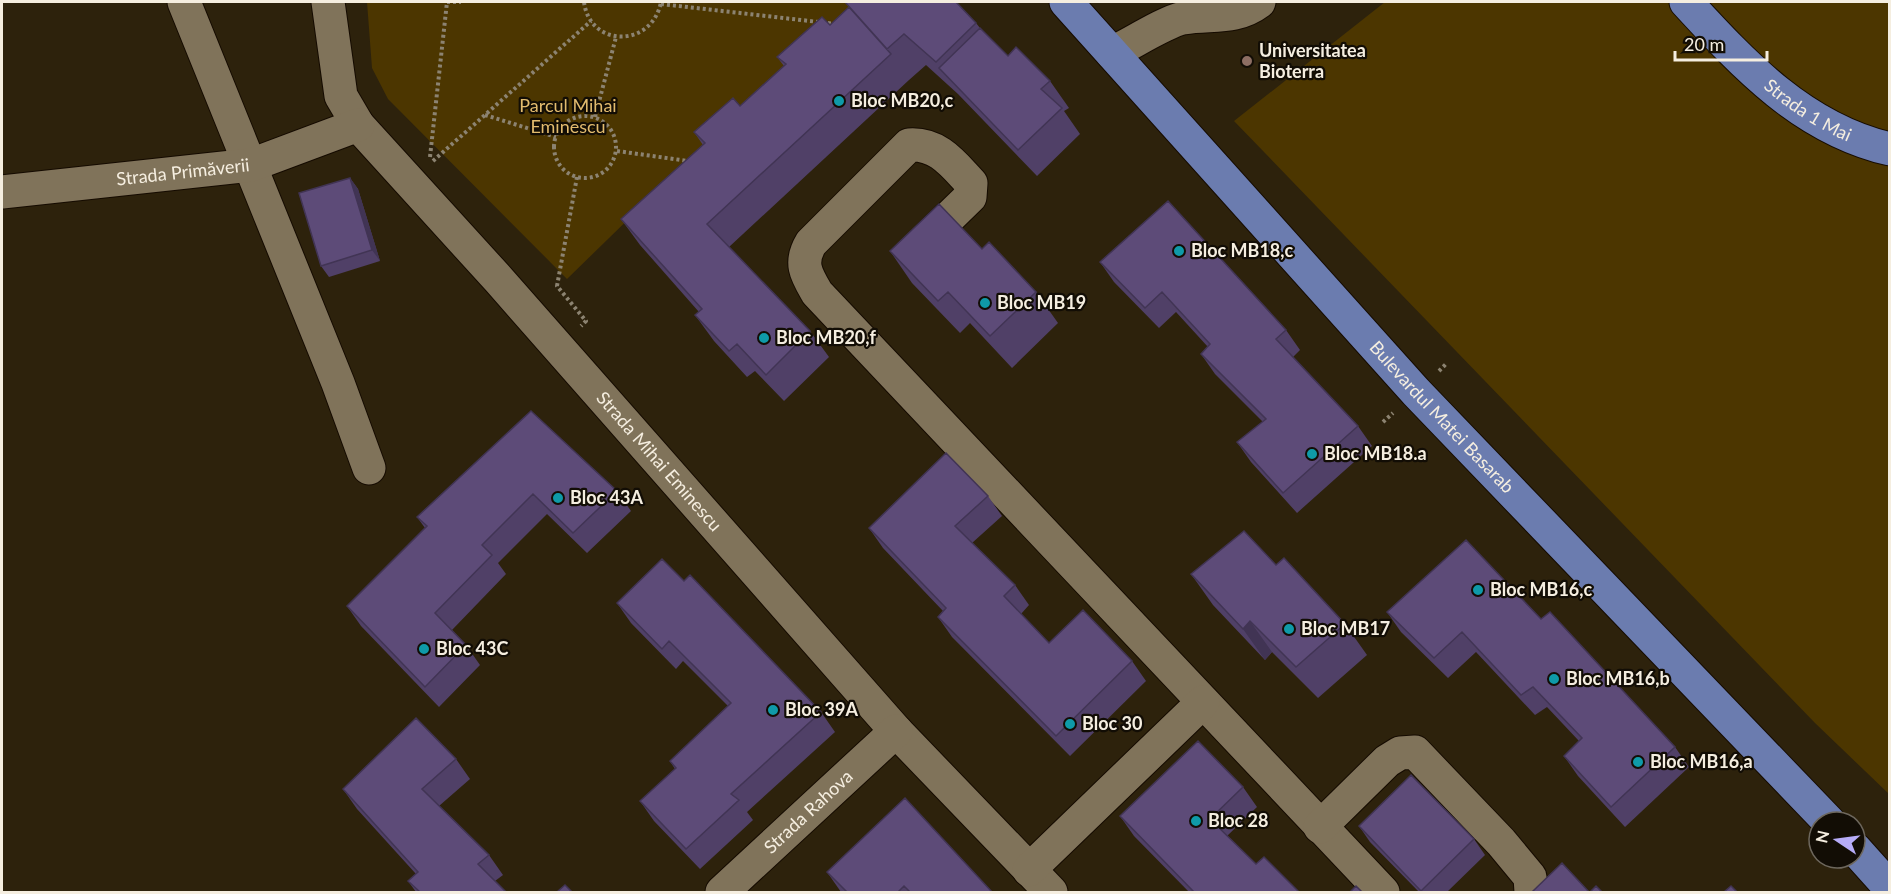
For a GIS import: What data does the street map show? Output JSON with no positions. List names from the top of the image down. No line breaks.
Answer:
{"streets":{"main road":["Strada 1 Mai","Bulevardul Matei Basarab"],"street":["Strada Primăverii","Strada Mihai Eminescu","Strada Rahova"]},"crossings":[["Strada Primăverii","Strada Mihai Eminescu"],["Strada Mihai Eminescu","Strada Rahova"]],"parks":["Parcul Mihai Eminescu"],"places":["Universitatea Bioterra","Bloc MB20,c","Bloc MB18,c","Bloc MB19","Bloc MB20,f","Bloc MB18.a","Bloc 43A","Bloc MB16,c","Bloc MB17","Bloc 43C","Bloc MB16,b","Bloc 39A","Bloc 30","Bloc MB16,a","Bloc 28"],"scale_bar":"20 m","north":"left"}
